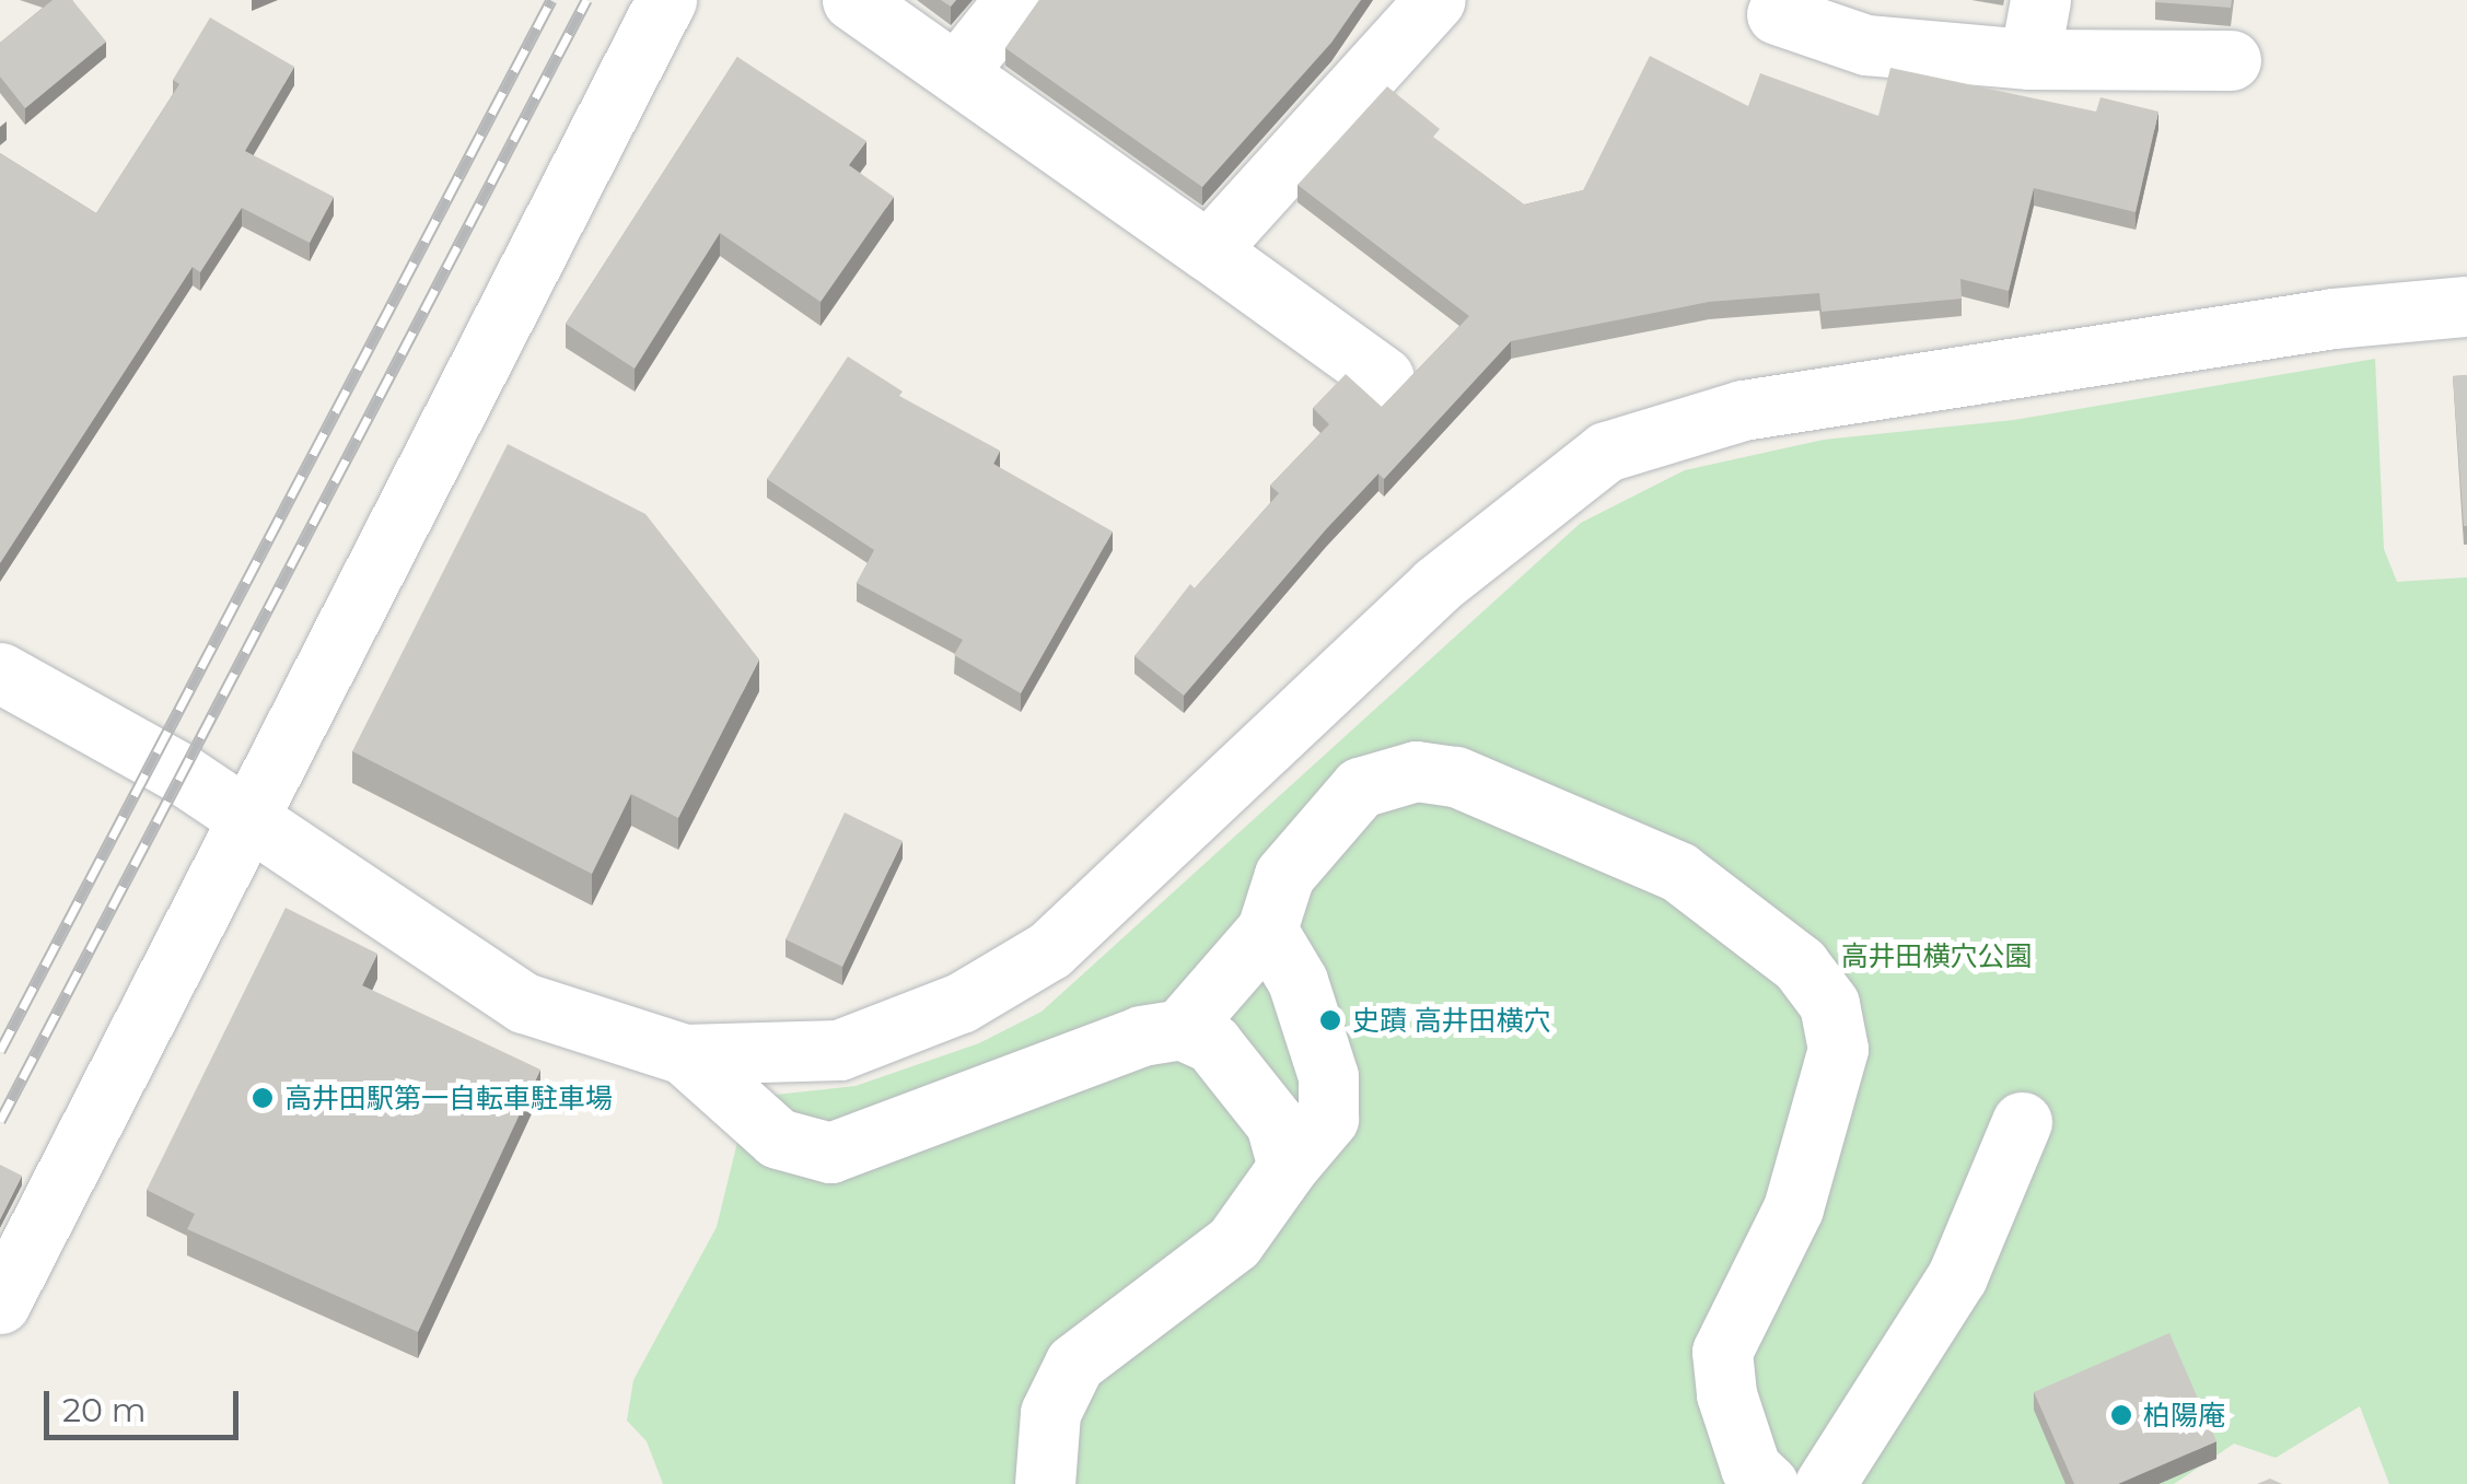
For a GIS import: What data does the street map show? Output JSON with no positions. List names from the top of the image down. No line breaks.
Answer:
{"parks":["高井田横穴公園"],"places":["史蹟 高井田横穴","高井田駅第一自転車駐車場","柏陽庵"],"scale_bar":"20 m"}
